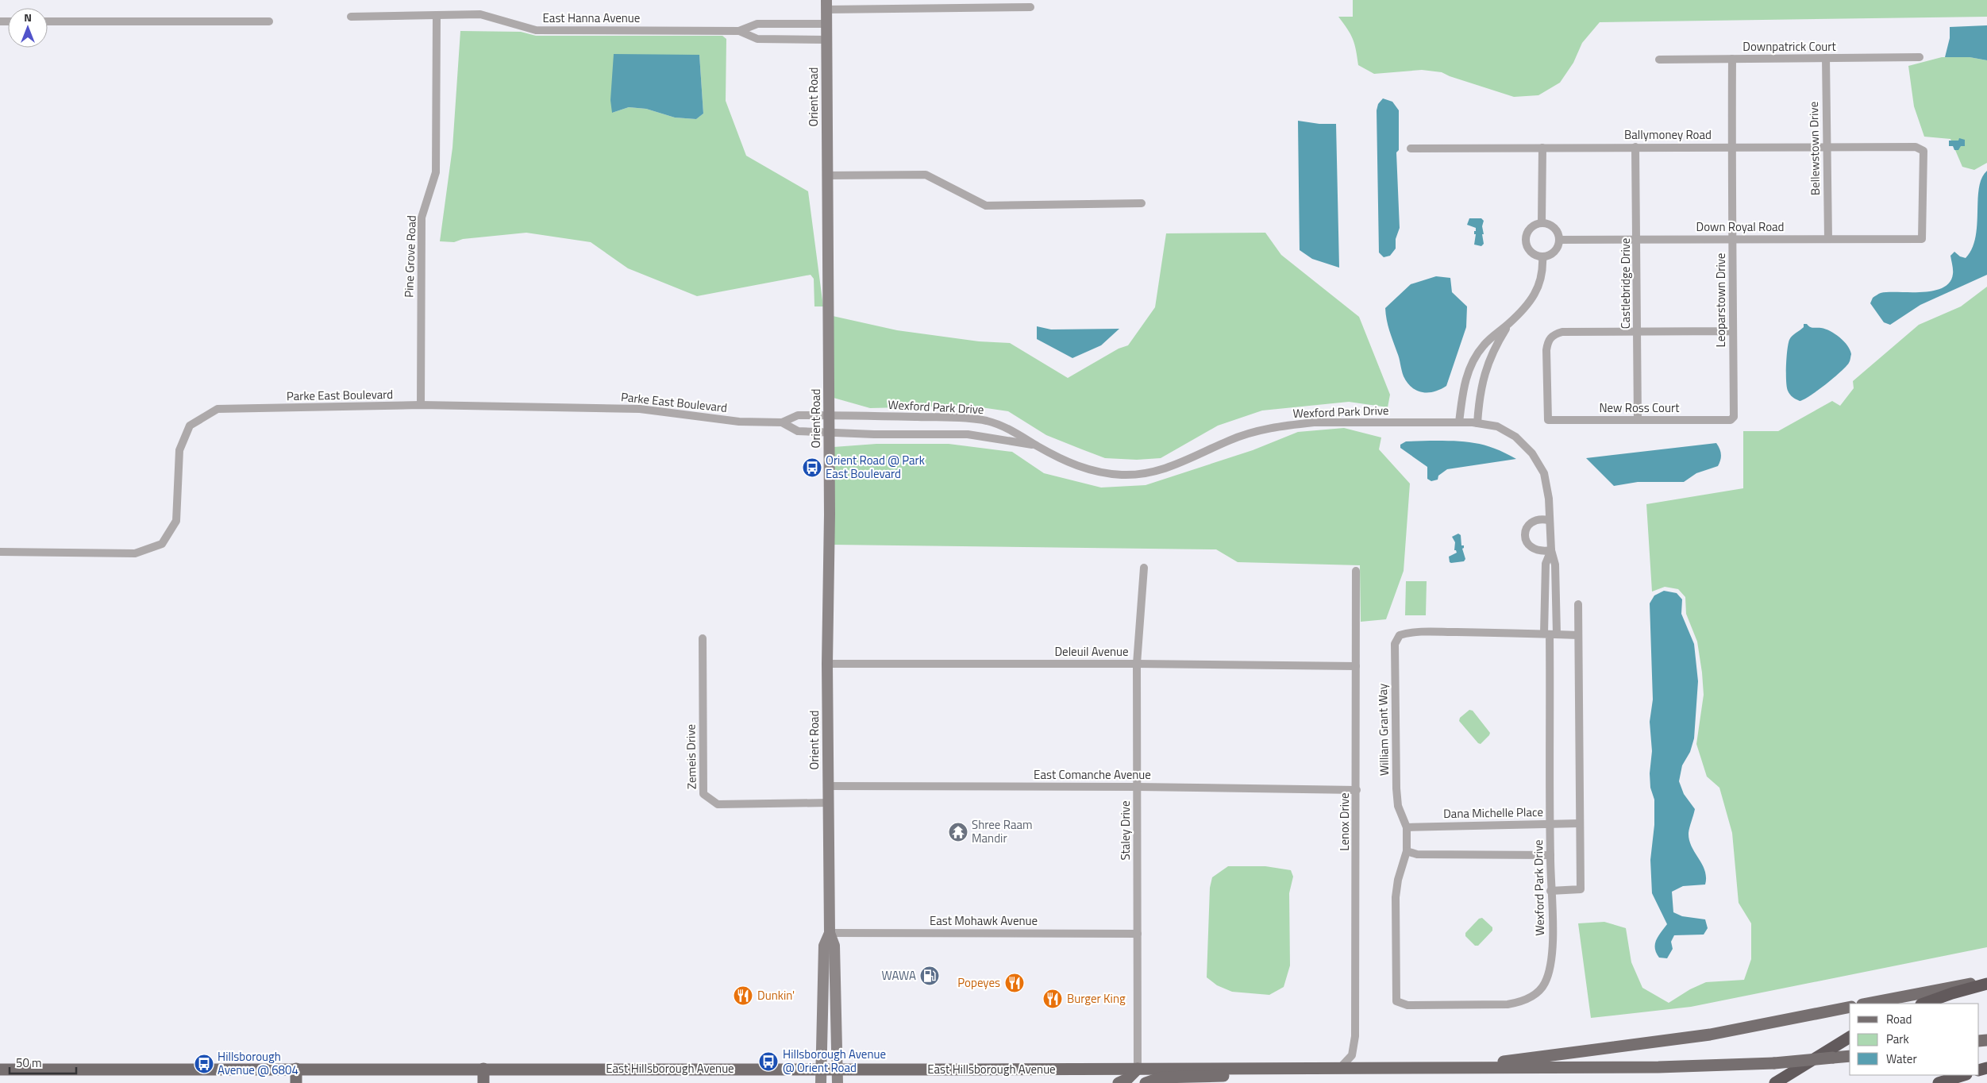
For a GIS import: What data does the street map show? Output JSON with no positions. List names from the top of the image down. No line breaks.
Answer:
{"streets":{"main road":["East Hillsborough Avenue"],"street":["East Hanna Avenue","Downpatrick Court","Orient Road","Ballymoney Road","Bellewstown Drive","Down Royal Road","Pine Grove Road","Castlebridge Drive","Leoparstown Drive","Parke East Boulevard","Wexford Park Drive","New Ross Court","Deleuil Avenue","William Grant Way","Zemeis Drive","East Comanche Avenue","Dana Michelle Place","Lenox Drive","Staley Drive","East Mohawk Avenue"]},"crossings":[["East Hanna Avenue","Orient Road"],["East Hanna Avenue","Pine Grove Road"],["Downpatrick Court","Bellewstown Drive"],["Downpatrick Court","Leoparstown Drive"],["Orient Road","Parke East Boulevard"],["Orient Road","Wexford Park Drive"],["Orient Road","Deleuil Avenue"],["Orient Road","Zemeis Drive"],["Orient Road","East Comanche Avenue"],["Orient Road","East Mohawk Avenue"],["Orient Road","East Hillsborough Avenue"],["Ballymoney Road","Bellewstown Drive"],["Ballymoney Road","Down Royal Road"],["Ballymoney Road","Castlebridge Drive"],["Ballymoney Road","Leoparstown Drive"],["Bellewstown Drive","Down Royal Road"],["Down Royal Road","Castlebridge Drive"],["Down Royal Road","Leoparstown Drive"],["Pine Grove Road","Parke East Boulevard"],["Castlebridge Drive","New Ross Court"],["Leoparstown Drive","New Ross Court"],["Parke East Boulevard","Wexford Park Drive"],["Wexford Park Drive","William Grant Way"],["Wexford Park Drive","Dana Michelle Place"],["Deleuil Avenue","Lenox Drive"],["Deleuil Avenue","Staley Drive"],["William Grant Way","Dana Michelle Place"],["East Comanche Avenue","Lenox Drive"],["East Comanche Avenue","Staley Drive"],["Lenox Drive","East Hillsborough Avenue"],["Staley Drive","East Mohawk Avenue"],["Staley Drive","East Hillsborough Avenue"]],"places":{"bus stop":["Orient Road @ Park East Boulevard","Hillsborough Avenue @ Orient Road","Hillsborough Avenue @ 6804"],"temple":["Shree Raam Mandir"],"fuel station":["WAWA"],"restaurant":["Popeyes","Dunkin'","Burger King"]},"legend":["Road","Park","Water"],"scale_bar":"50 m","north":"top"}
